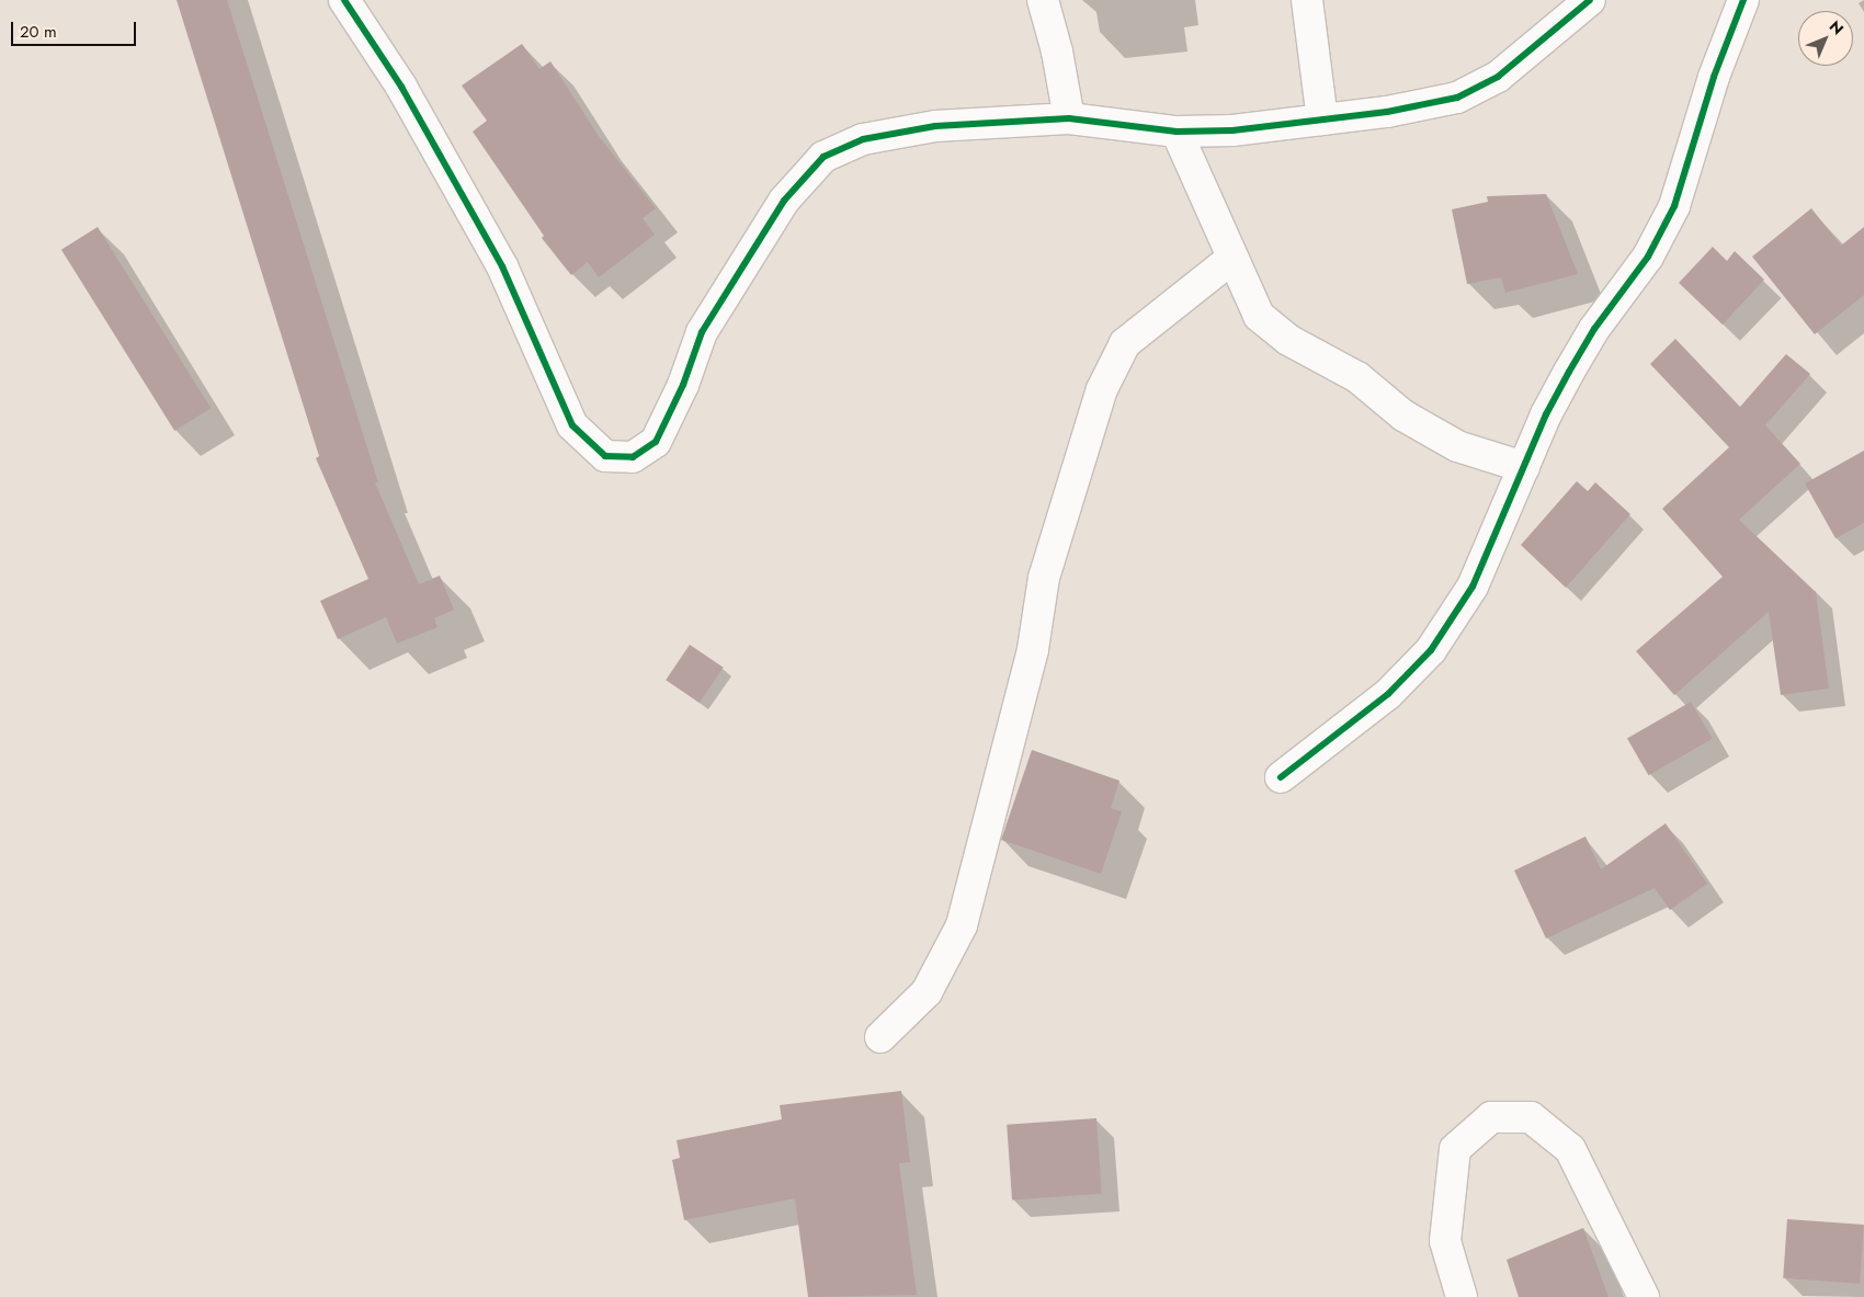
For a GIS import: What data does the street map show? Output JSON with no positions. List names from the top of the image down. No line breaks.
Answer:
{"scale_bar":"20 m","north":"top right"}
